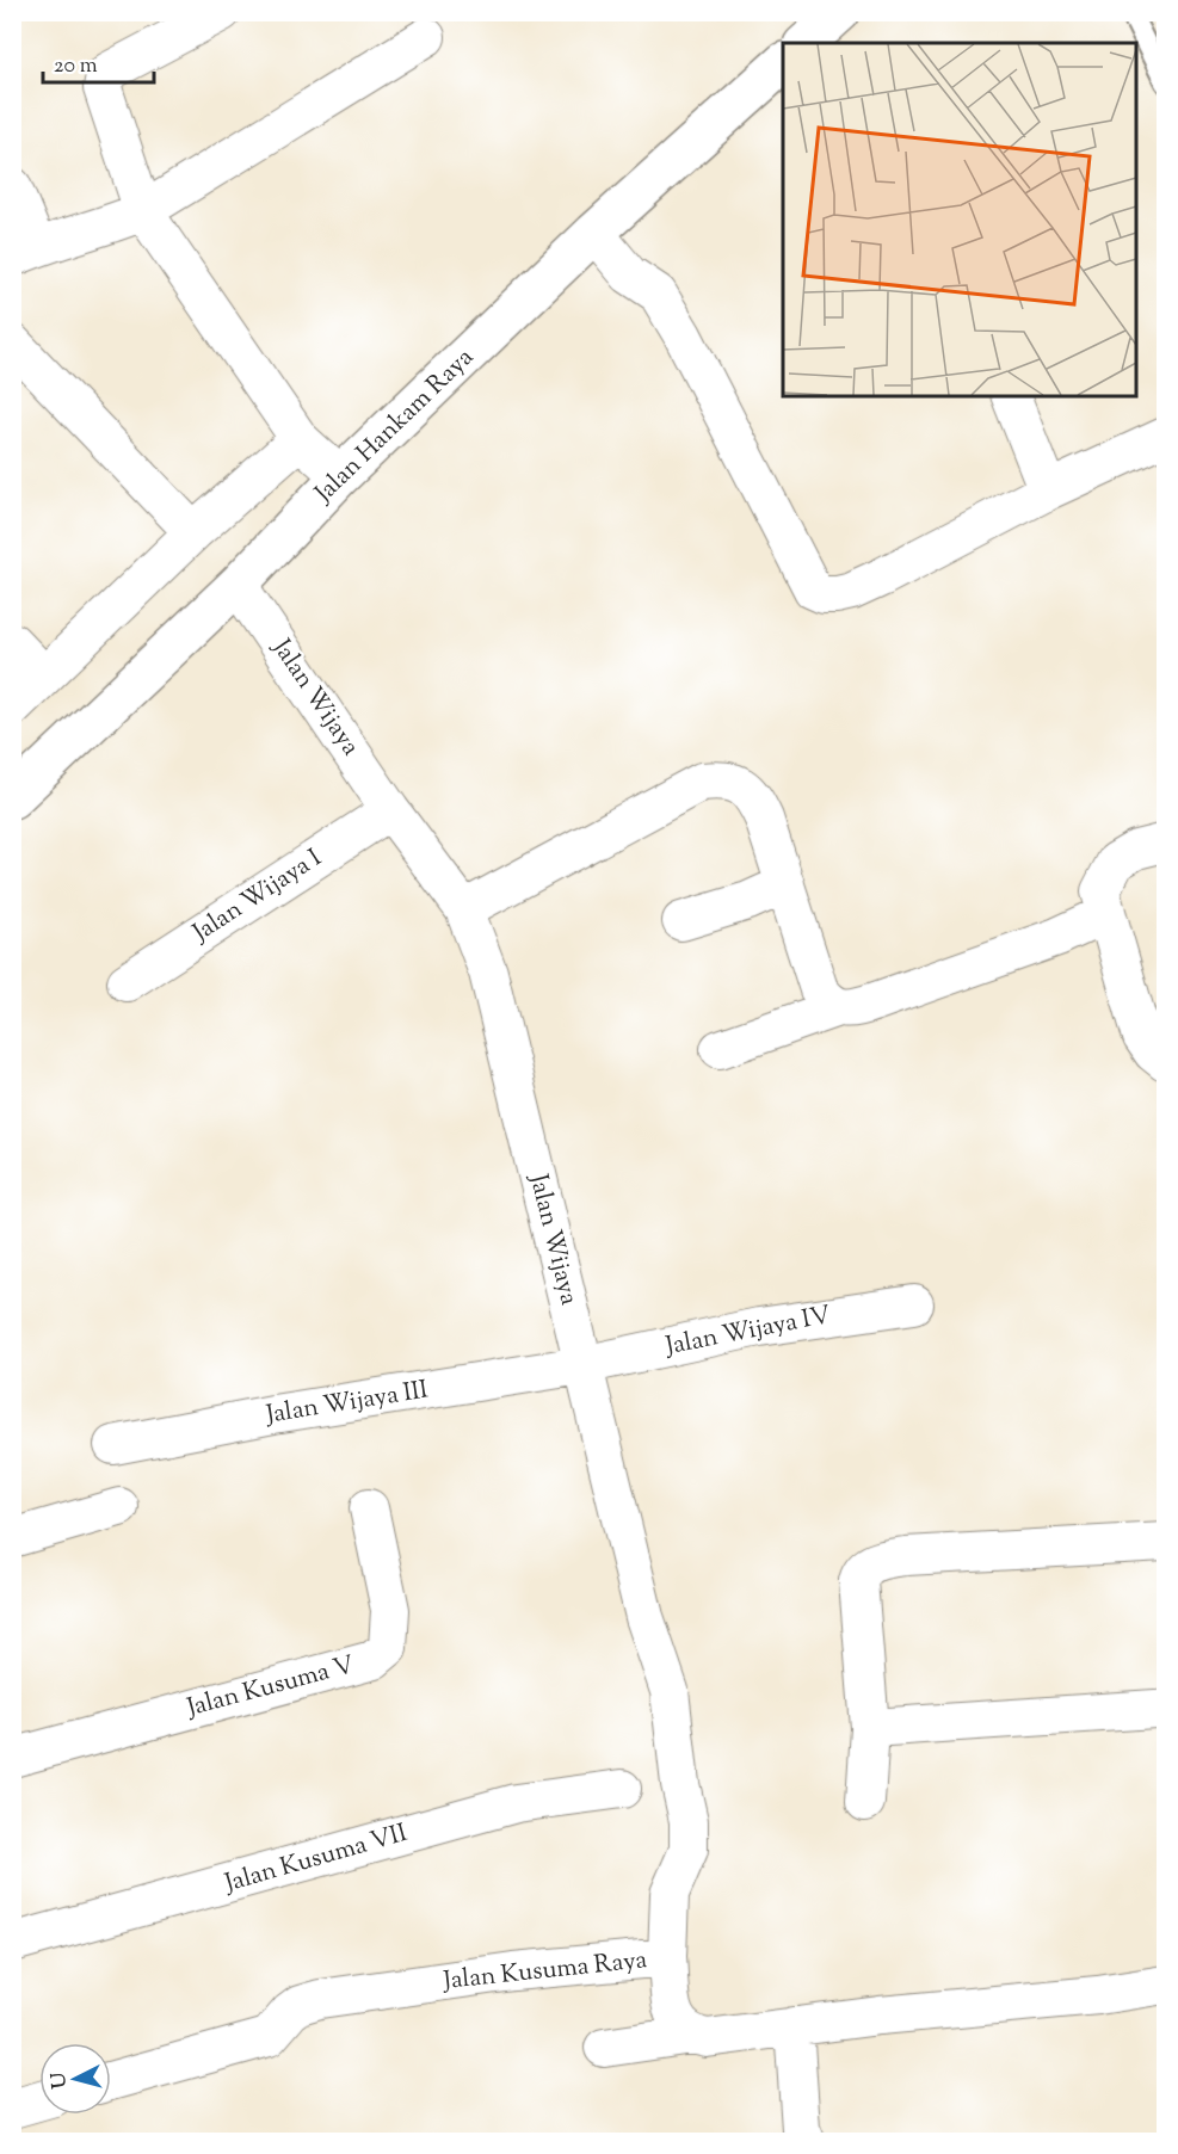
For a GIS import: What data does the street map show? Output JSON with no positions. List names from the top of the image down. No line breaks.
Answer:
{"streets":{"main road":["Jalan Hankam Raya"],"street":["Jalan Wijaya","Jalan Wijaya I","Jalan Wijaya IV","Jalan Wijaya III","Jalan Kusuma V","Jalan Kusuma VII","Jalan Kusuma Raya"]},"crossings":[["Jalan Hankam Raya","Jalan Wijaya"],["Jalan Wijaya","Jalan Wijaya I"],["Jalan Wijaya","Jalan Wijaya IV"],["Jalan Wijaya","Jalan Wijaya III"],["Jalan Wijaya","Jalan Kusuma Raya"],["Jalan Wijaya IV","Jalan Wijaya III"]],"scale_bar":"20 m","north":"left"}
